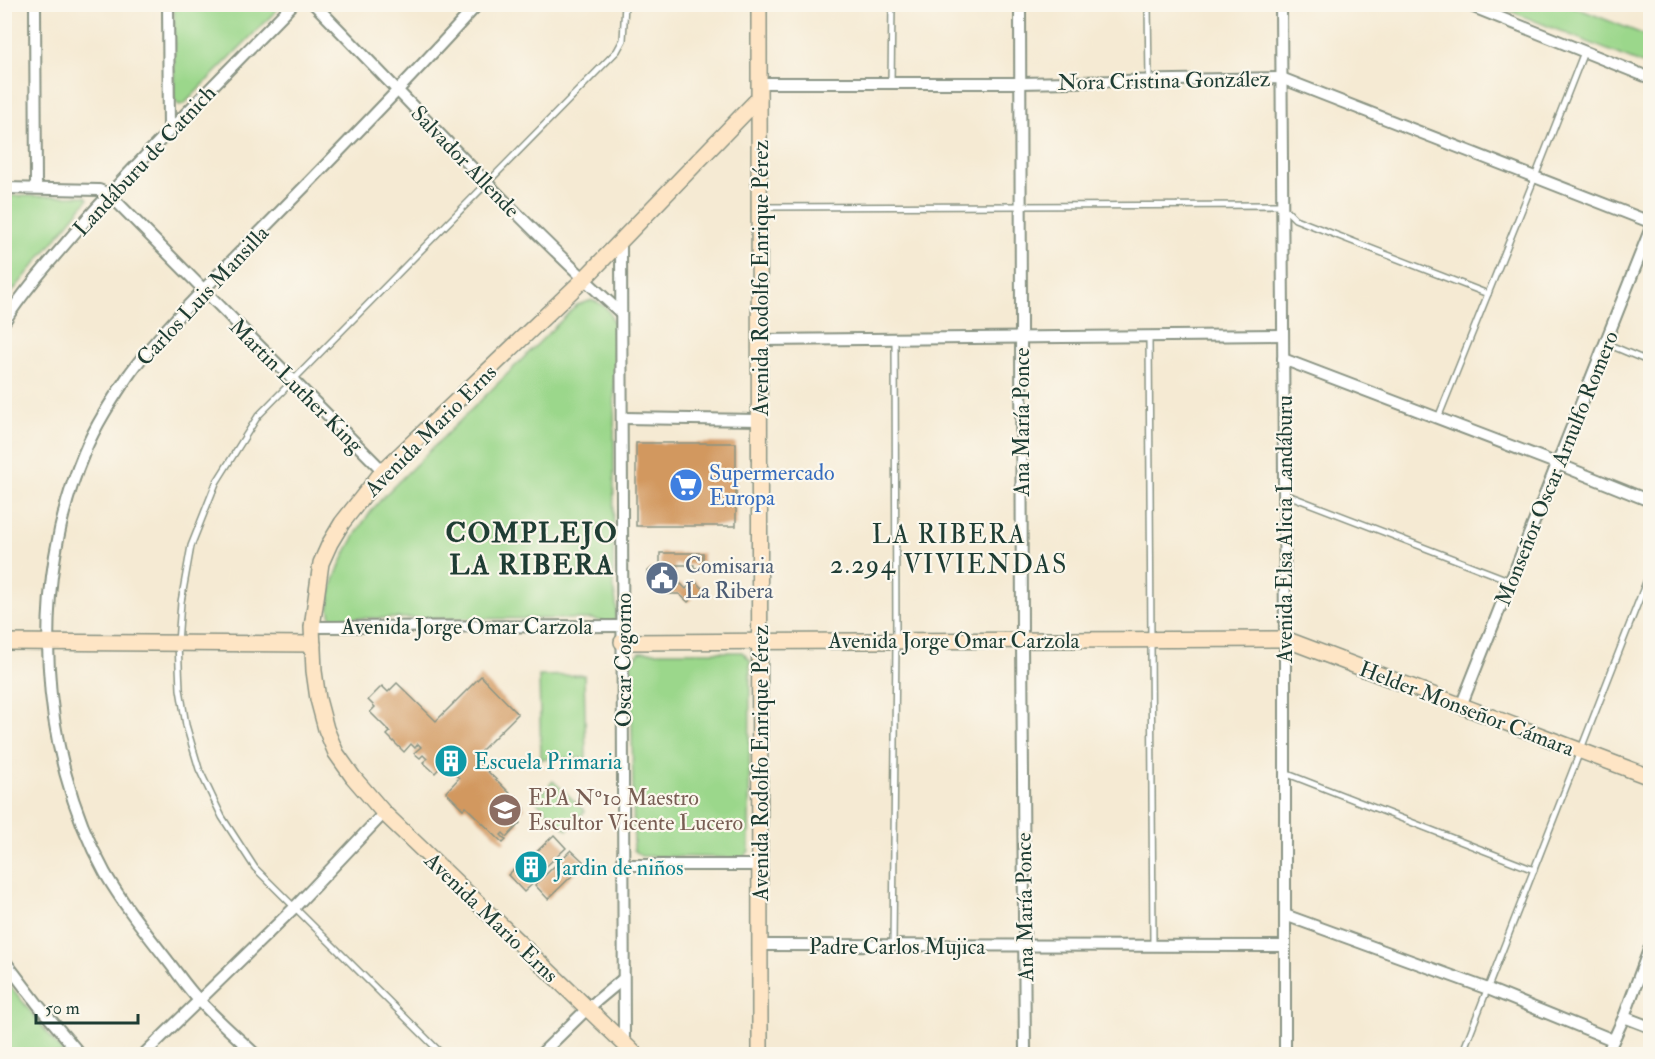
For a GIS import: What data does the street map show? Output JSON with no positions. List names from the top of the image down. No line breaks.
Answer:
{"streets":{"street":["Nora Cristina González","Landáburu de Catnich","Salvador Allende","Avenida Rodolfo Enrique Pérez","Carlos Luis Mansilla","Martin Luther King","Ana María Ponce","Avenida Mario Erns","Monseñor Oscar Arnulfo Romero","Avenida Elsa Alicia Landáburu","Avenida Jorge Omar Carzola","Oscar Cogorno","Helder Monseñor Cámara","Padre Carlos Mujica"]},"crossings":[["Nora Cristina González","Avenida Rodolfo Enrique Pérez"],["Nora Cristina González","Ana María Ponce"],["Nora Cristina González","Avenida Mario Erns"],["Nora Cristina González","Avenida Elsa Alicia Landáburu"],["Landáburu de Catnich","Martin Luther King"],["Salvador Allende","Carlos Luis Mansilla"],["Salvador Allende","Avenida Mario Erns"],["Salvador Allende","Oscar Cogorno"],["Avenida Rodolfo Enrique Pérez","Avenida Mario Erns"],["Avenida Rodolfo Enrique Pérez","Avenida Jorge Omar Carzola"],["Avenida Rodolfo Enrique Pérez","Padre Carlos Mujica"],["Carlos Luis Mansilla","Martin Luther King"],["Carlos Luis Mansilla","Avenida Jorge Omar Carzola"],["Martin Luther King","Avenida Mario Erns"],["Ana María Ponce","Avenida Jorge Omar Carzola"],["Ana María Ponce","Padre Carlos Mujica"],["Avenida Mario Erns","Avenida Jorge Omar Carzola"],["Avenida Mario Erns","Oscar Cogorno"],["Monseñor Oscar Arnulfo Romero","Helder Monseñor Cámara"],["Avenida Elsa Alicia Landáburu","Avenida Jorge Omar Carzola"],["Avenida Elsa Alicia Landáburu","Helder Monseñor Cámara"],["Avenida Elsa Alicia Landáburu","Padre Carlos Mujica"],["Avenida Jorge Omar Carzola","Oscar Cogorno"],["Avenida Jorge Omar Carzola","Helder Monseñor Cámara"]],"districts":["COMPLEJO LA RIBERA","LA RIBERA 2.294 VIVIENDAS"],"places":{"supermarket":["Supermercado Europa"],"public building":["Comisaria La Ribera"],"building":["Escuela Primaria","Jardin de niños"],"school or university":["EPA Nº10 Maestro Escultor Vicente Lucero"]},"scale_bar":"50 m"}
